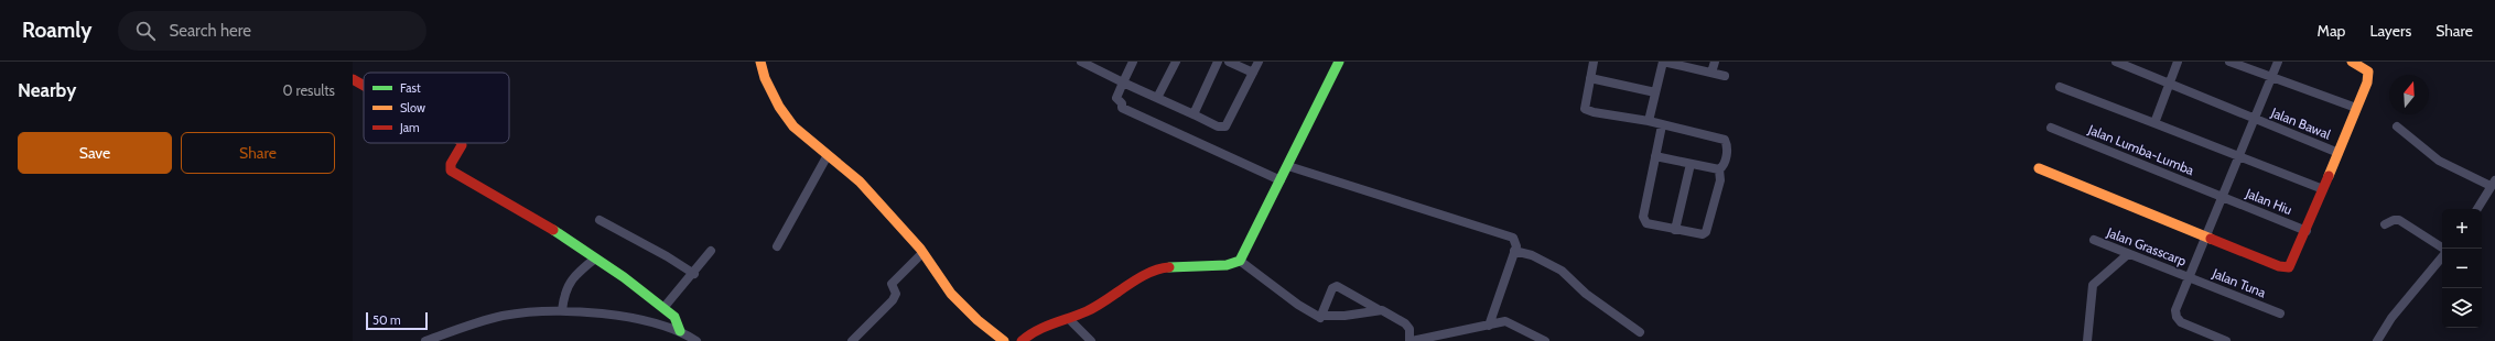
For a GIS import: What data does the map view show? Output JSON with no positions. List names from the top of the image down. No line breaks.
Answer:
{"streets":{"street":["Jalan Bawal","Jalan Lumba-Lumba","Jalan Hiu","Jalan Grasscarp","Jalan Tuna"]},"crossings":[["Jalan Lumba-Lumba","Jalan Hiu"],["Jalan Grasscarp","Jalan Tuna"]],"legend":["Fast","Slow","Jam"],"scale_bar":"50 m","north":"top","page":{"header":"Roamly","search":"Search here","nav":["Map","Layers","Share"],"heading":["Nearby","0 results"],"buttons":["Save","Share"],"map_buttons":["+","−"],"scale":"50 m"}}
